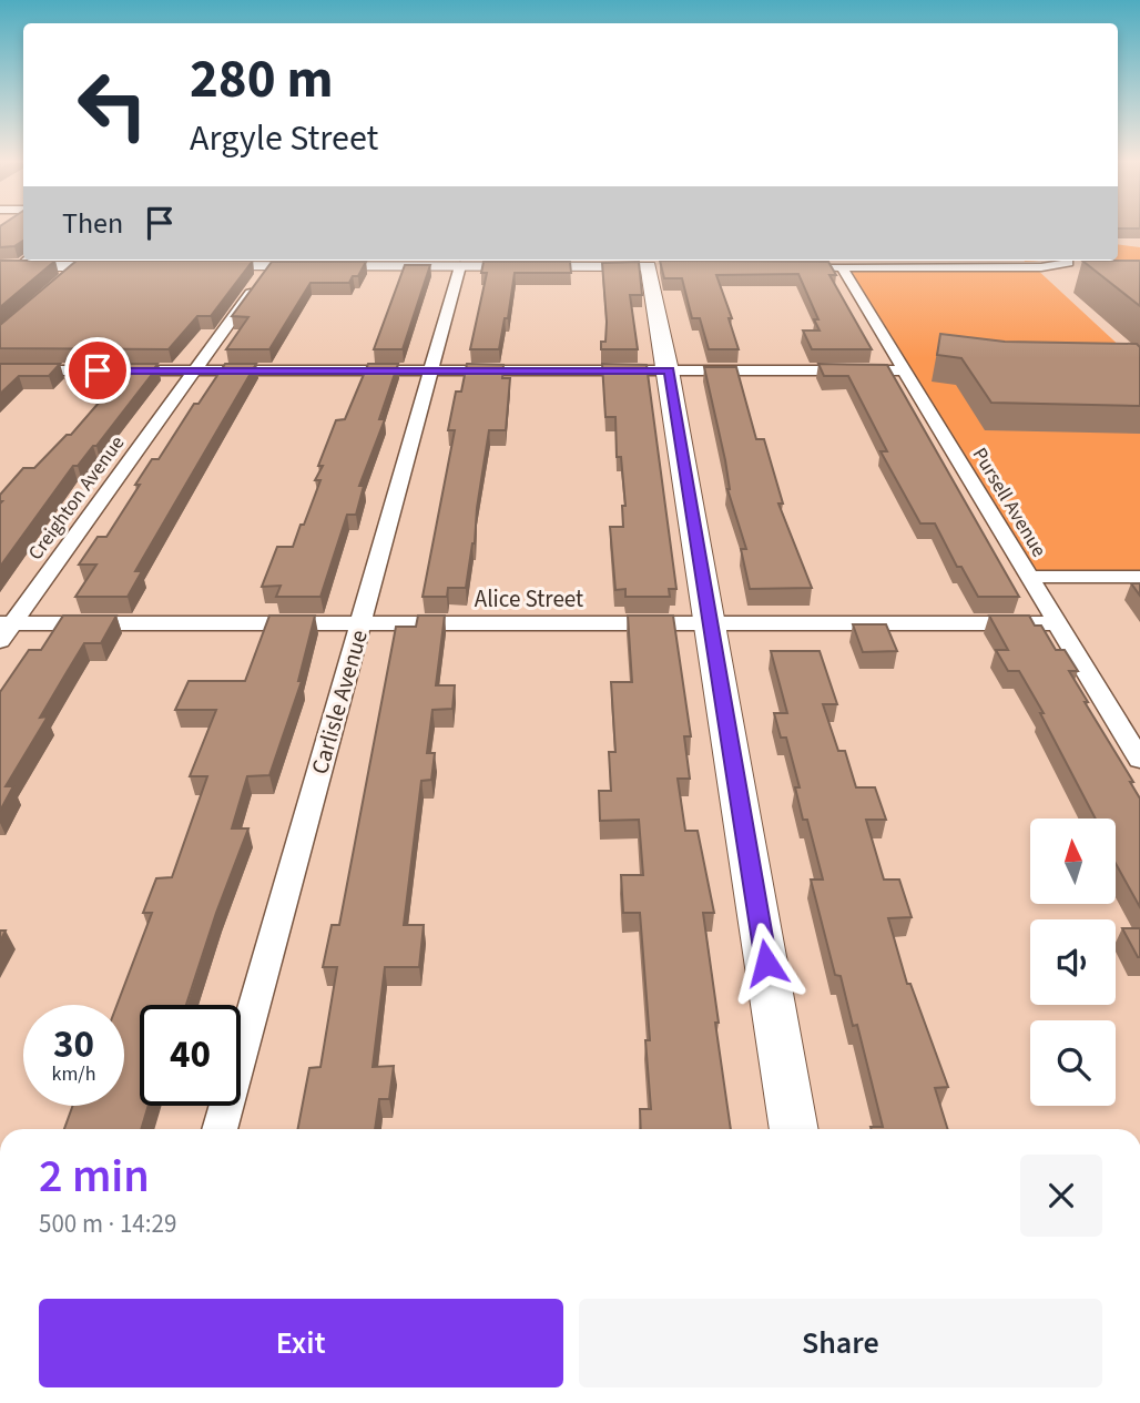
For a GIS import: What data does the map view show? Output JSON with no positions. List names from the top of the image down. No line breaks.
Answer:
{"streets":{"street":["Creighton Avenue","Pursell Avenue","Alice Street","Carlisle Avenue"]},"crossings":[["Creighton Avenue","Alice Street"],["Pursell Avenue","Alice Street"],["Alice Street","Carlisle Avenue"]],"north":"top","page":{"turn":["280 m","Argyle Street"],"then":"Then","speed":"30 km/h","limit":"40","heading":["2 min","500 m · 14:29"],"buttons":["Exit","Share"]}}
